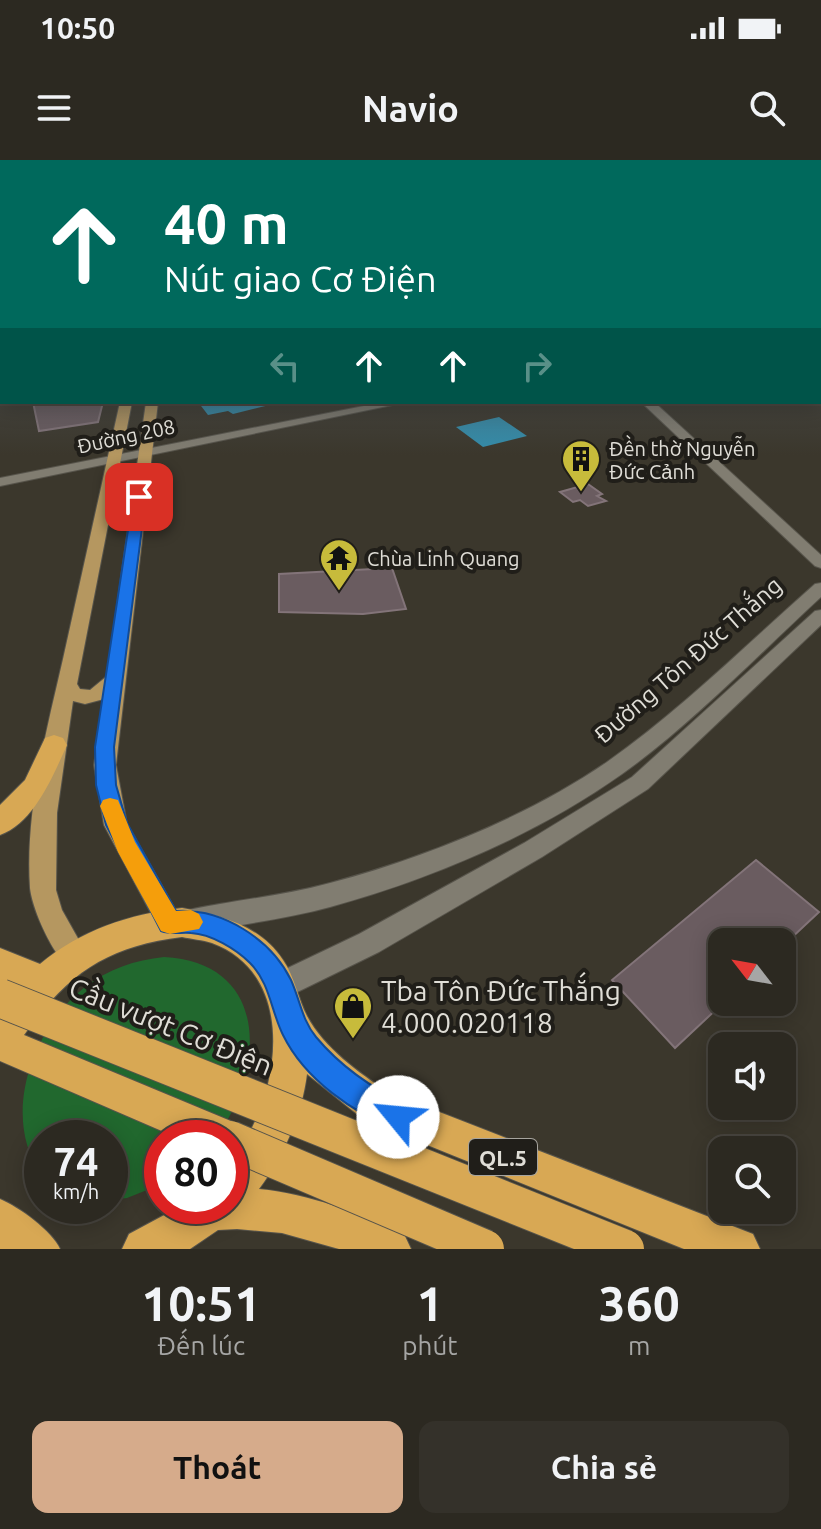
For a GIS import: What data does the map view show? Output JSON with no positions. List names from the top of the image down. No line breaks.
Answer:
{"streets":{"highway":["Cầu vượt Cơ Điện","QL.5"],"main road":["Đường 208","Đường Tôn Đức Thắng"]},"places":{"building":["Đền thờ Nguyễn Đức Cảnh"],"temple":["Chùa Linh Quang"],"shop":["Tba Tôn Đức Thắng 4.000.020118"]},"north":"top left","page":{"status":"10:50","header":"Navio","turn":["40 m","Nút giao Cơ Điện"],"speed":"74 km/h","limit":"80","eta":["10:51","Đến lúc","1","phút","360","m"],"buttons":["Thoát","Chia sẻ"]}}
